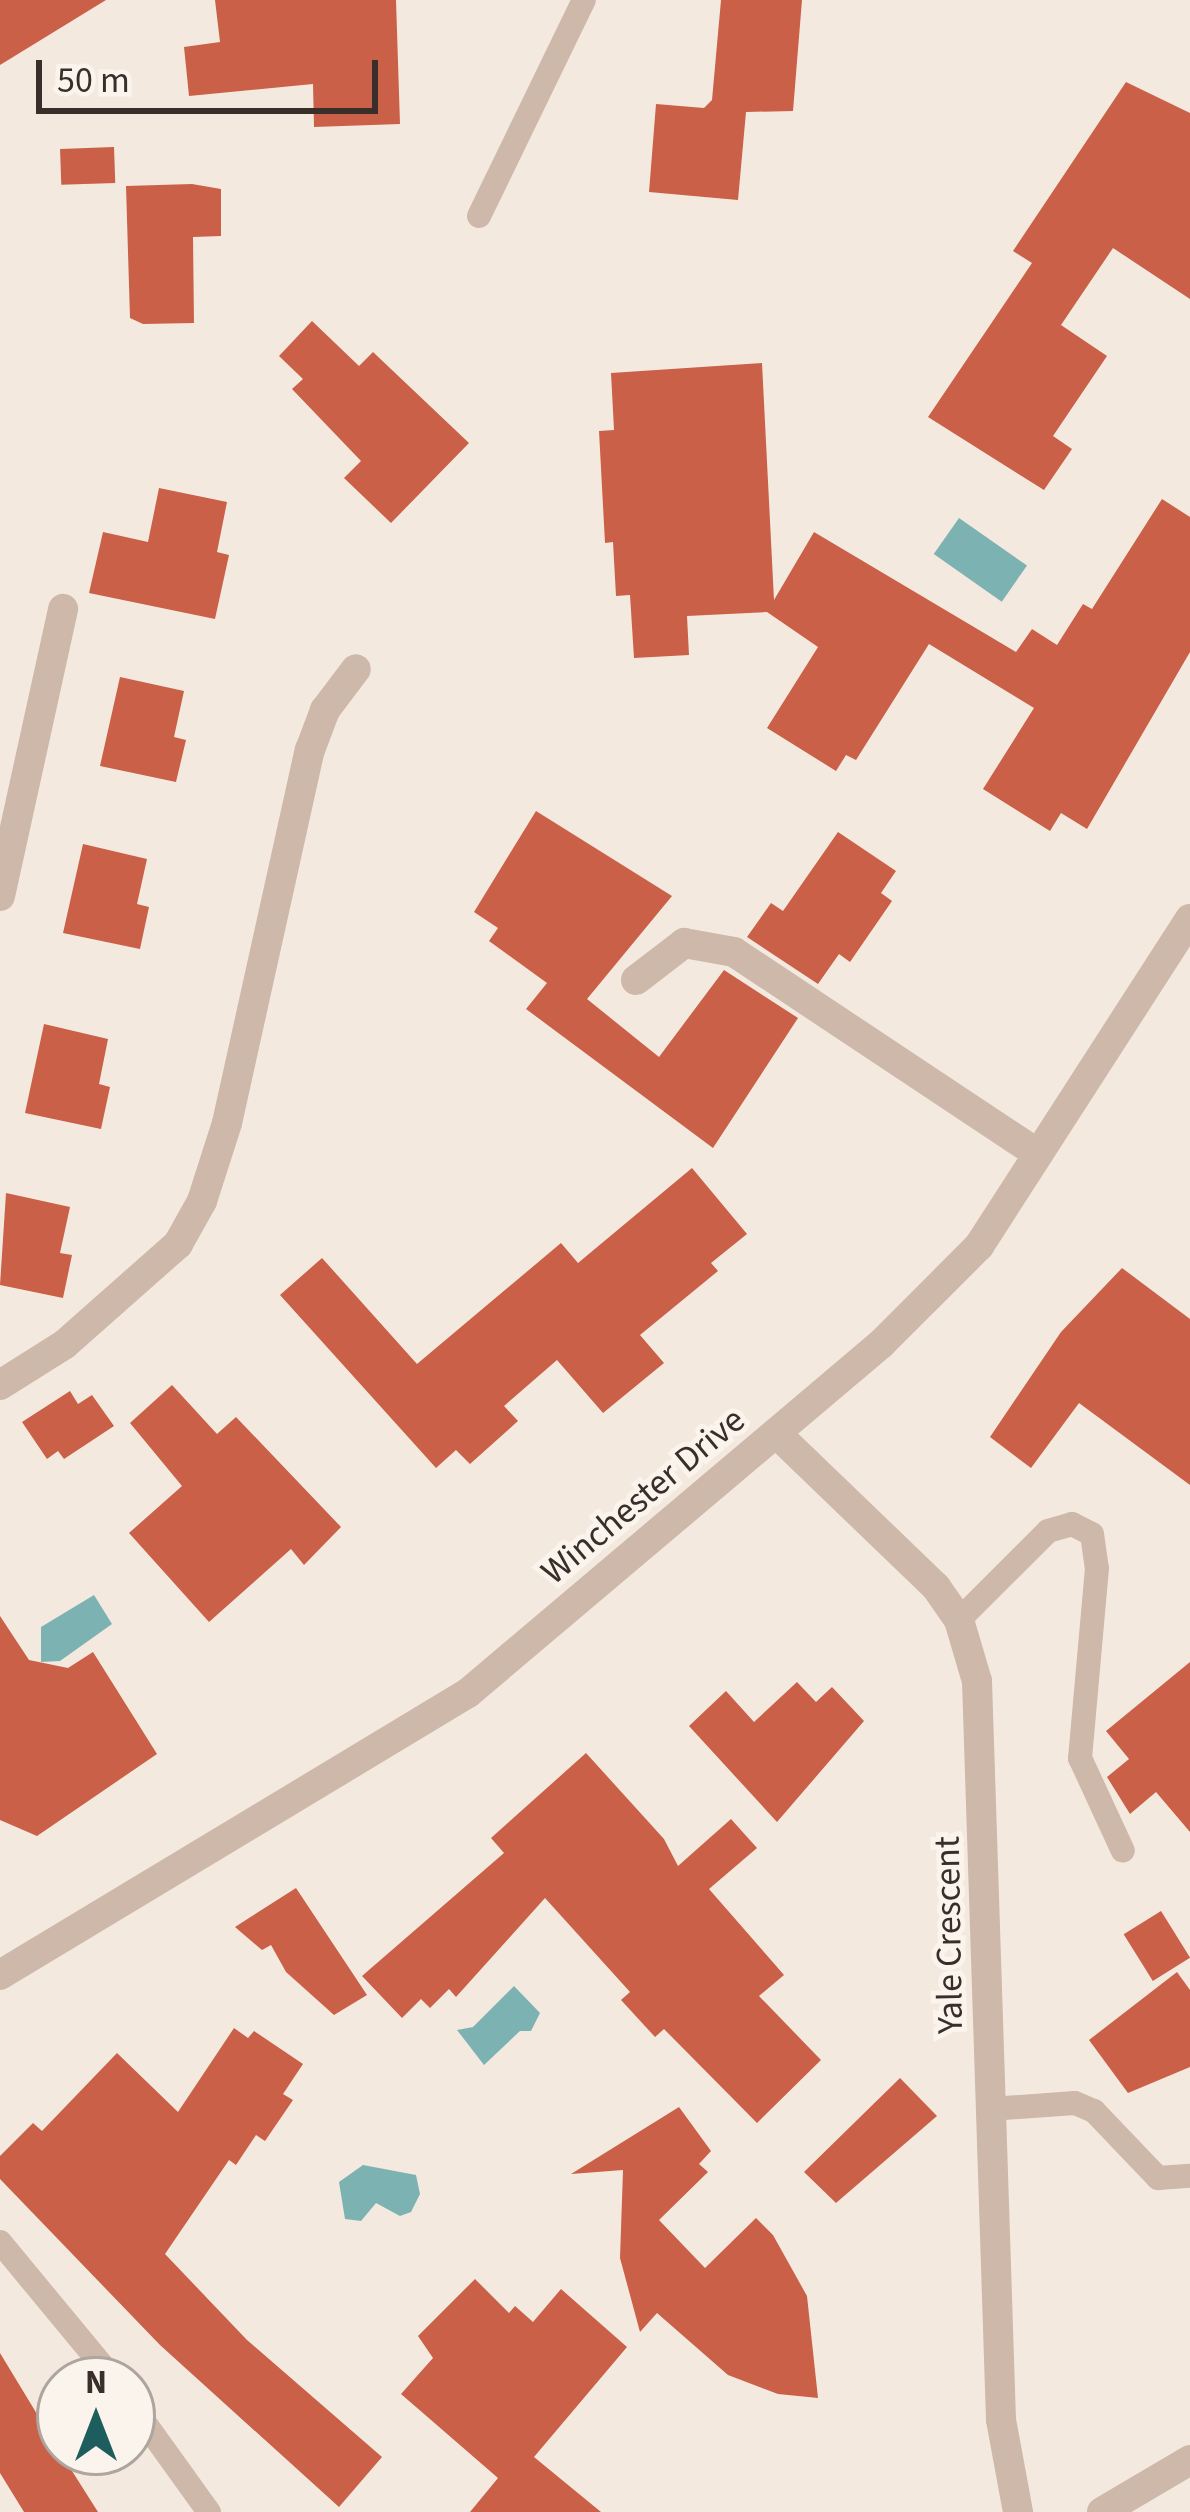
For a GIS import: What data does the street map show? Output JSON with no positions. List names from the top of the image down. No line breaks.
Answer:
{"streets":{"street":["Winchester Drive","Yale Crescent"]},"crossings":[["Winchester Drive","Yale Crescent"]],"scale_bar":"50 m","north":"top"}
